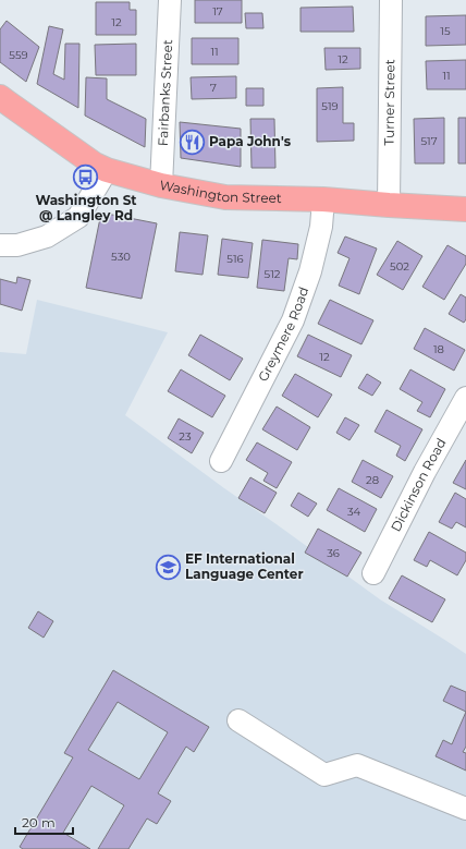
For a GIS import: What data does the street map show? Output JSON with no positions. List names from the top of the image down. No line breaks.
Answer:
{"streets":{"main road":["Washington Street"],"street":["Fairbanks Street","Turner Street","Greymere Road","Dickinson Road"]},"crossings":[["Fairbanks Street","Washington Street"],["Turner Street","Washington Street"],["Washington Street","Greymere Road"]],"places":{"restaurant":["Papa John's"],"bus stop":["Washington St @ Langley Rd"],"school or university":["EF International Language Center"]},"house_numbers":["17","12","15","11","559","12","11","7","519","517","530","516","502","512","18","12","23","28","34","36"],"scale_bar":"20 m"}
